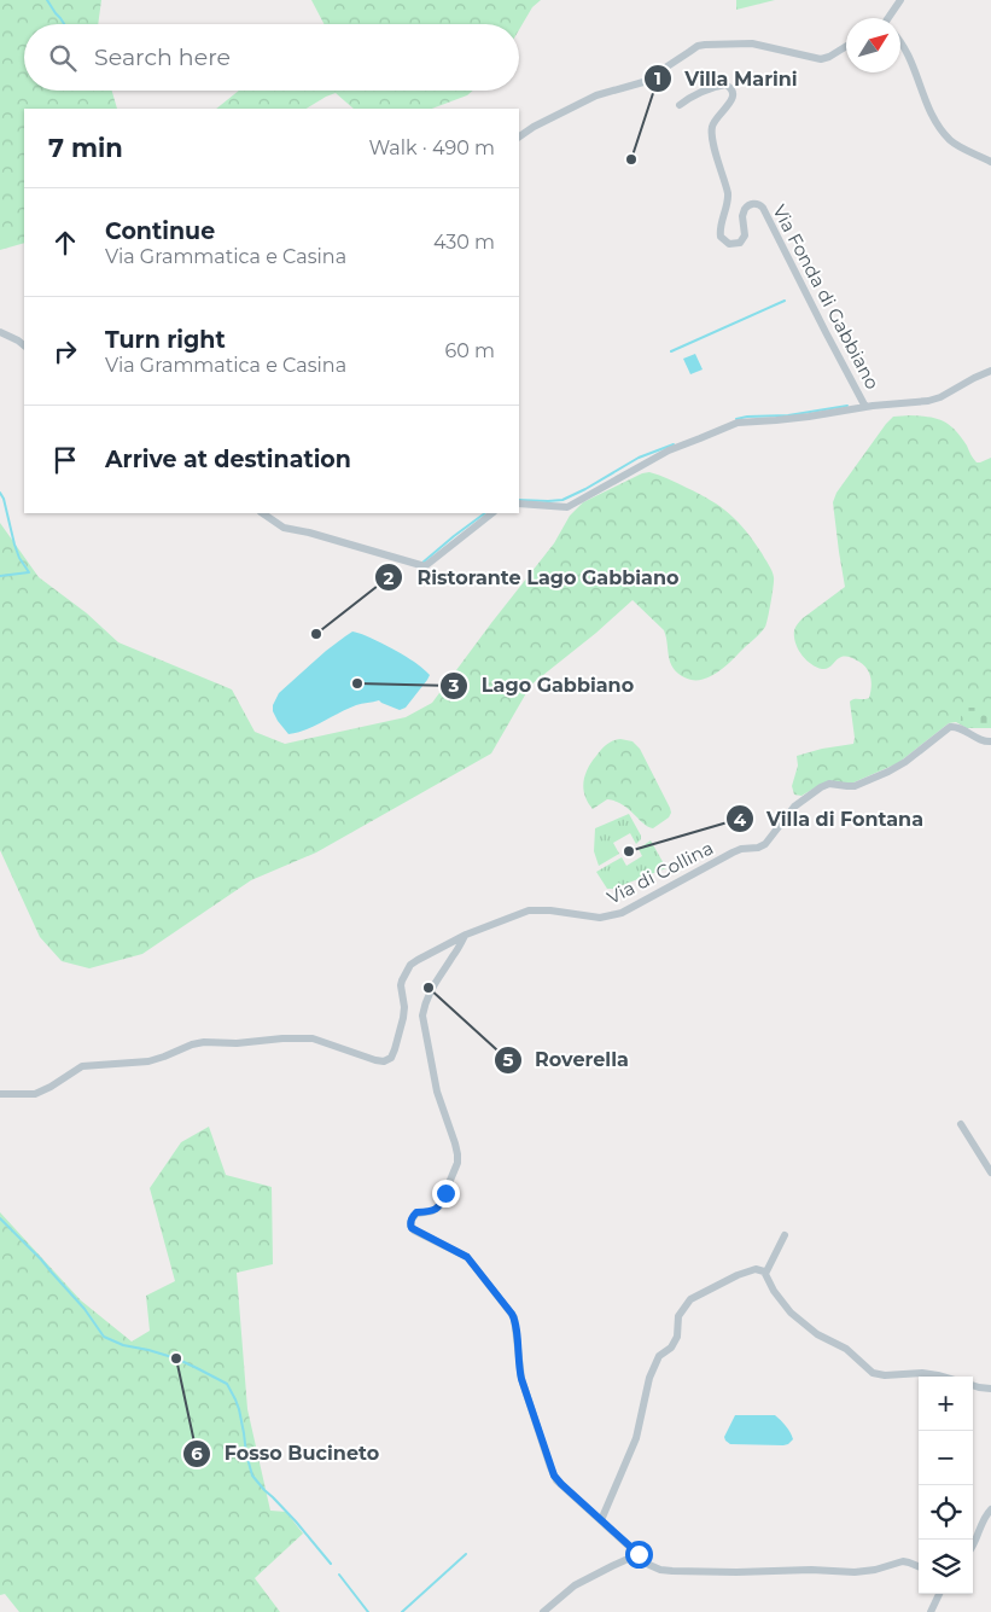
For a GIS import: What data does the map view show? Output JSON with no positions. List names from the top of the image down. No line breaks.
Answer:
{"streets":{"street":["Via Fonda di Gabbiano","Via di Collina"]},"places":["Villa Marini","Ristorante Lago Gabbiano","Lago Gabbiano","Villa di Fontana","Roverella","Fosso Bucineto"],"north":"top right","page":{"search":"Search here","heading":["7 min","Walk · 490 m"],"list":[["Continue","Via Grammatica e Casina","430 m"],["Turn right","Via Grammatica e Casina","60 m"],"Arrive at destination"],"map_buttons":["+","−"]}}
